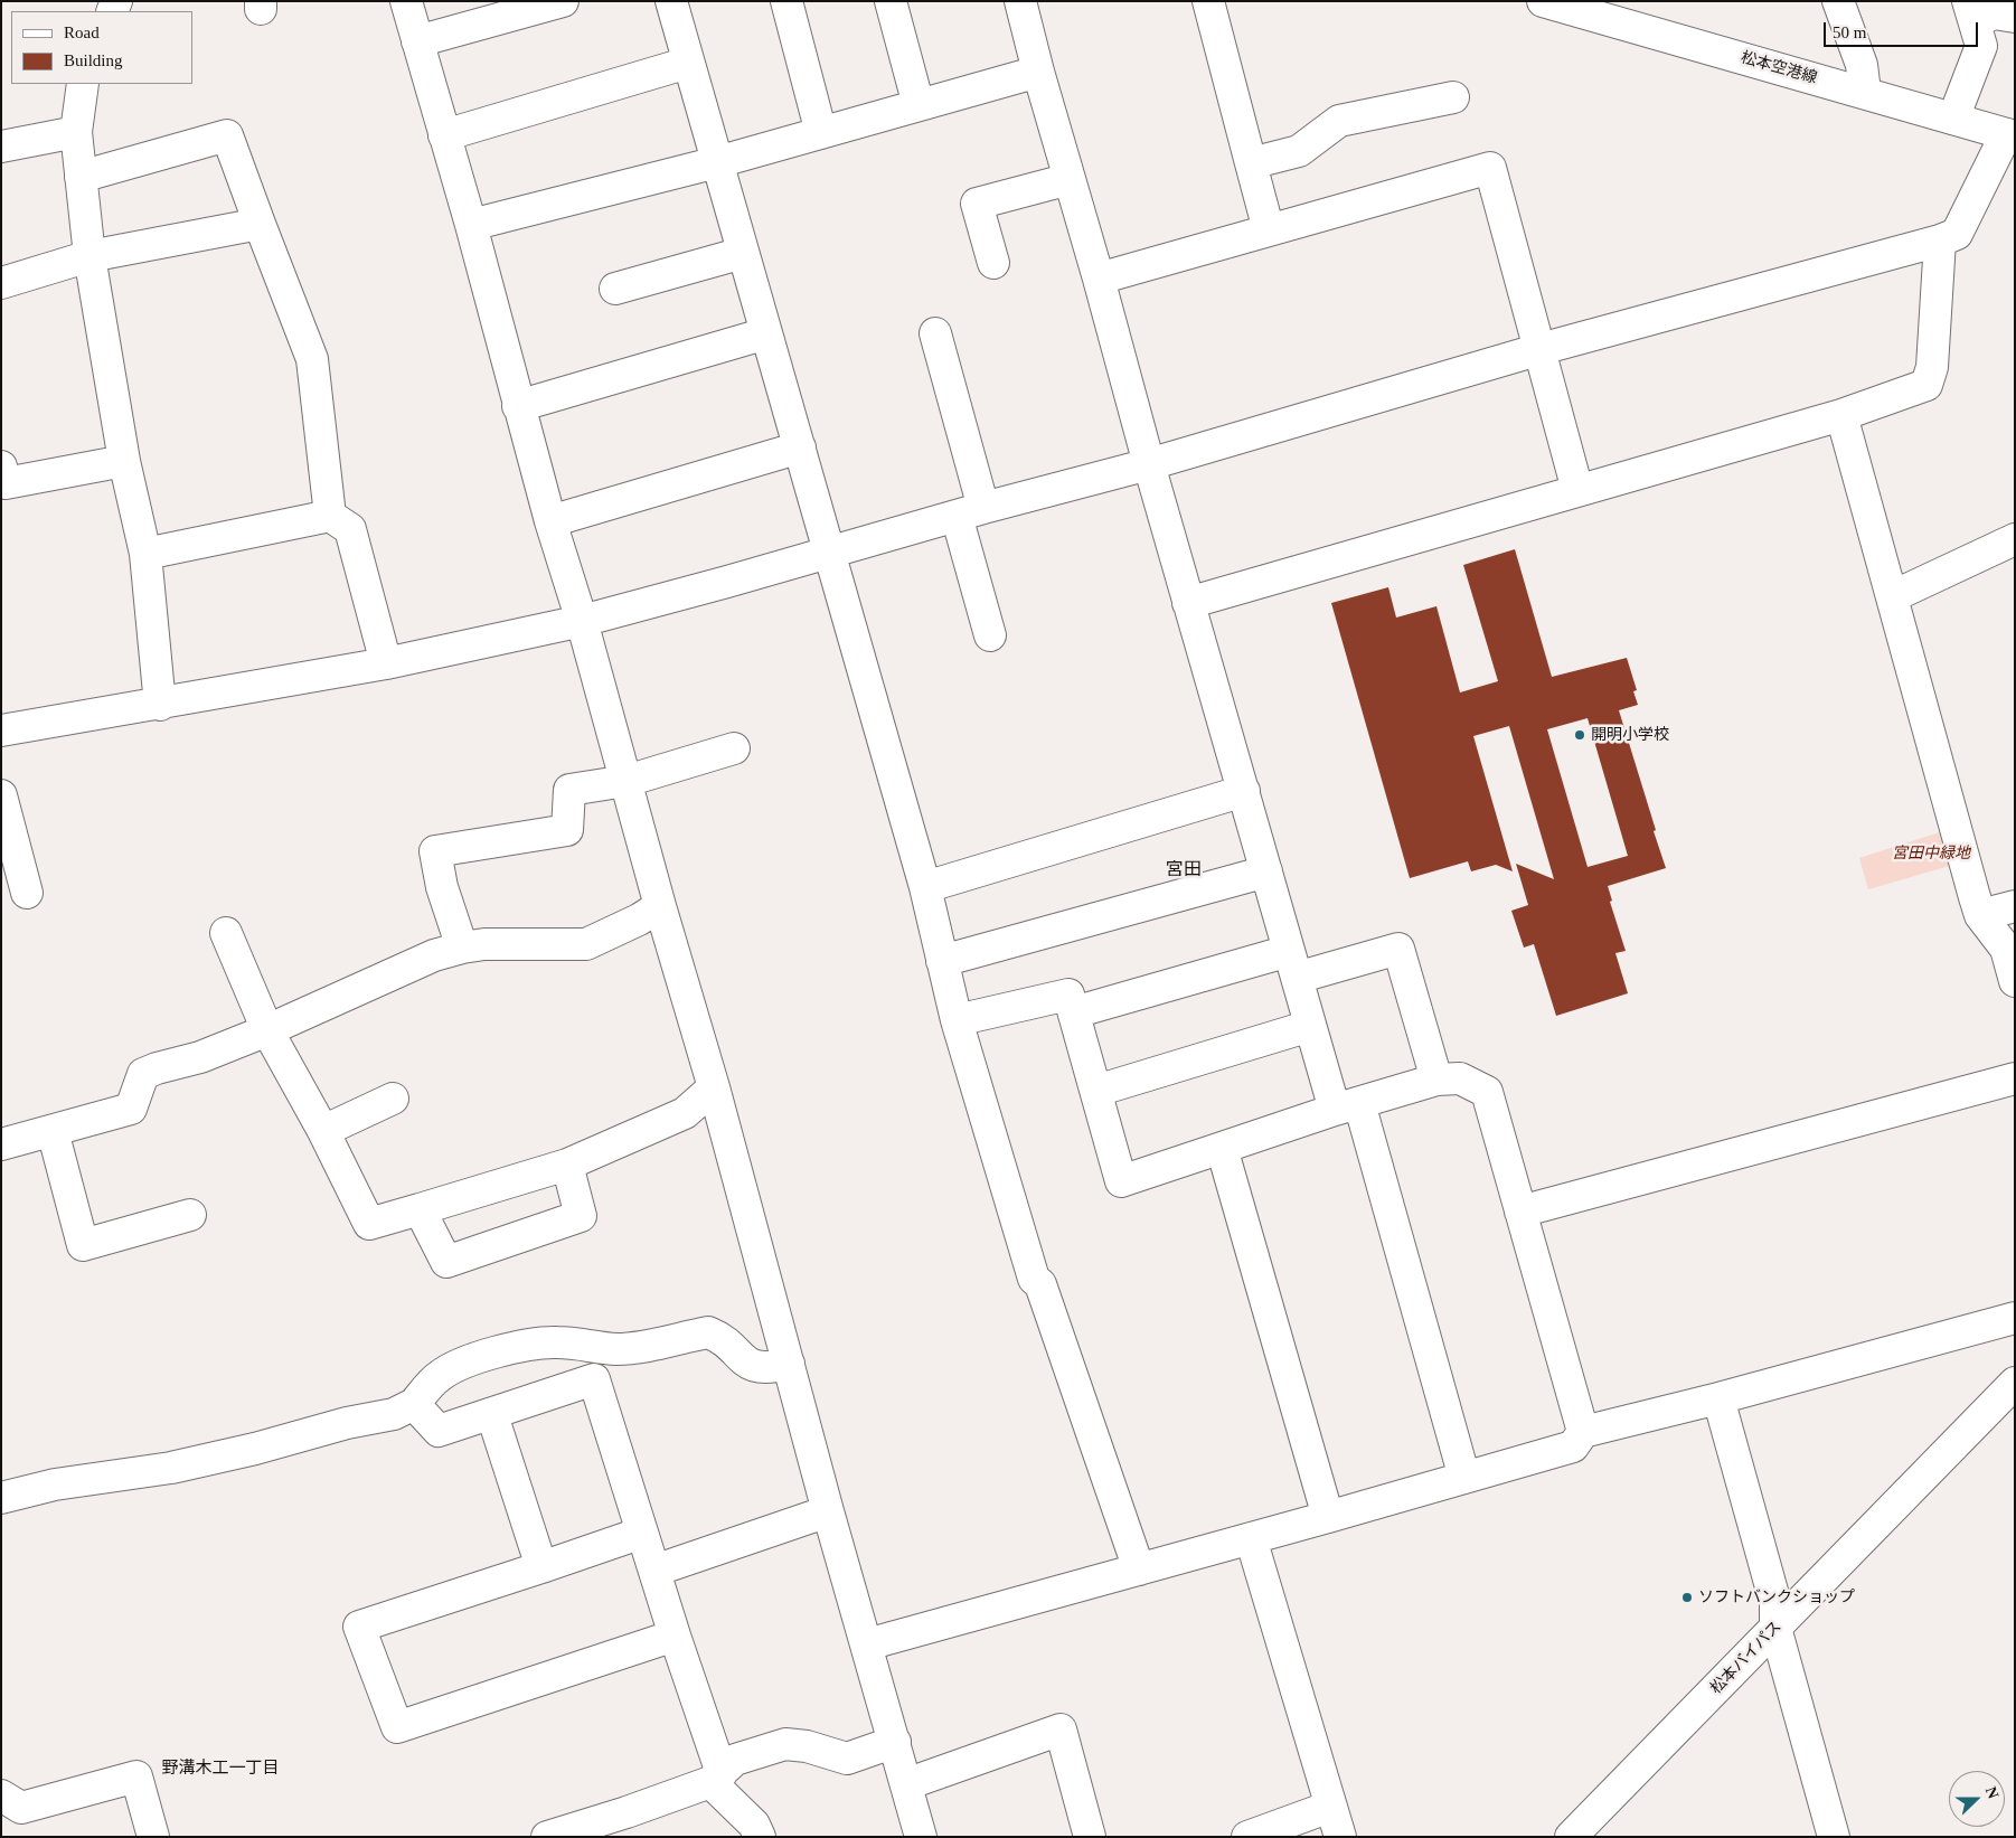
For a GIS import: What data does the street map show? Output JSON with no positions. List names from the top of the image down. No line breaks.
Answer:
{"streets":{"main road":["松本空港線","松本バイパス"]},"districts":["宮田","野溝木工一丁目"],"parks":["宮田中緑地"],"places":["開明小学校","ソフトバンクショップ"],"legend":["Road","Building"],"scale_bar":"50 m","north":"right"}
